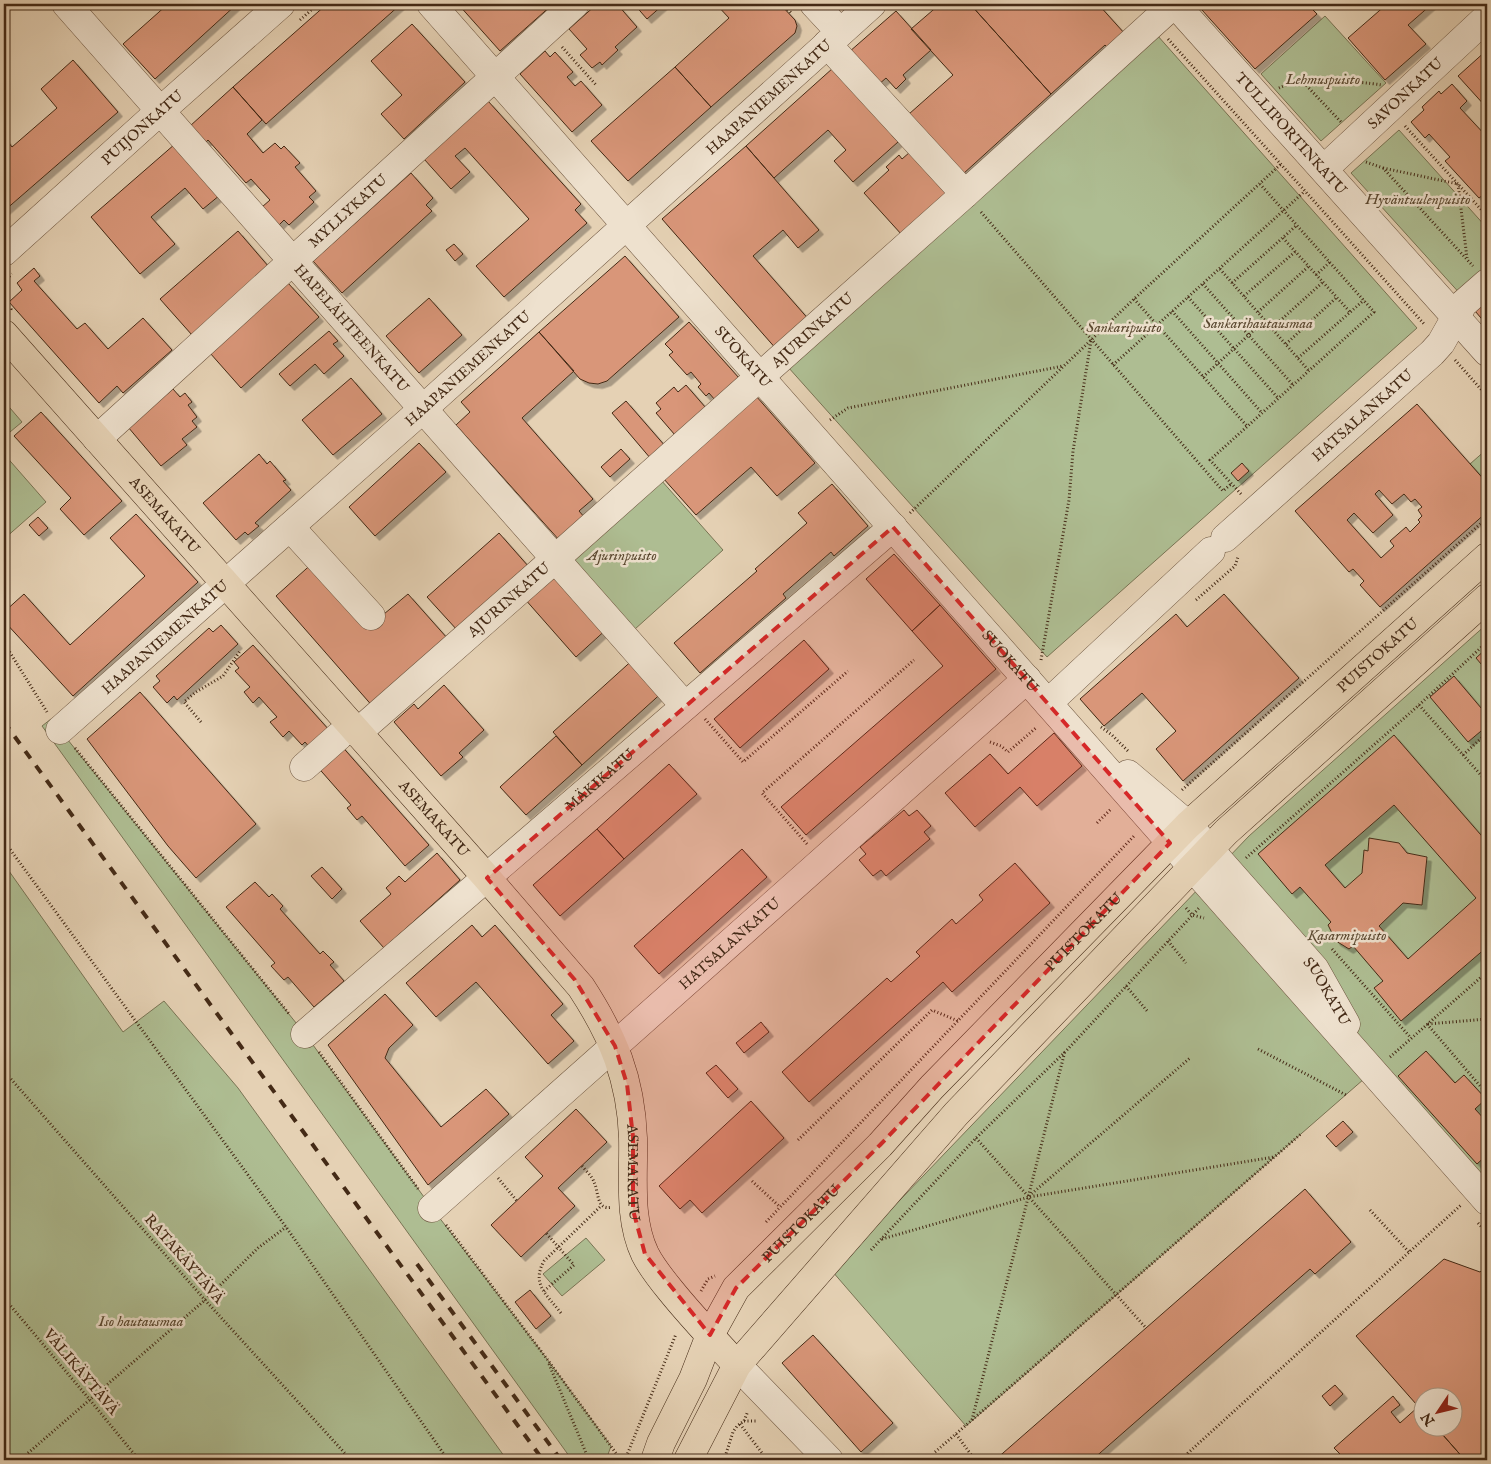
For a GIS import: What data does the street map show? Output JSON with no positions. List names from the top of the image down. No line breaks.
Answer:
{"streets":{"main road":["ASEMAKATU","PUISTOKATU"],"street":["SAVONKATU","HAAPANIEMENKATU","PUIJONKATU","TULLIPORTINKATU","MYLLYKATU","HAPELÄHTEENKATU","AJURINKATU","SUOKATU","HATSALANKATU","MÄKIKATU"],"path":["RATAKÄYTÄVÄ","VÄLIKÄYTÄVÄ"]},"crossings":[["SAVONKATU","TULLIPORTINKATU"],["HAAPANIEMENKATU","HAPELÄHTEENKATU"],["HAAPANIEMENKATU","SUOKATU"],["HAAPANIEMENKATU","ASEMAKATU"],["PUIJONKATU","HAPELÄHTEENKATU"],["TULLIPORTINKATU","AJURINKATU"],["TULLIPORTINKATU","HATSALANKATU"],["MYLLYKATU","HAPELÄHTEENKATU"],["MYLLYKATU","SUOKATU"],["MYLLYKATU","ASEMAKATU"],["HAPELÄHTEENKATU","AJURINKATU"],["AJURINKATU","SUOKATU"],["AJURINKATU","ASEMAKATU"],["SUOKATU","HATSALANKATU"],["SUOKATU","PUISTOKATU"],["SUOKATU","MÄKIKATU"],["HATSALANKATU","ASEMAKATU"],["ASEMAKATU","PUISTOKATU"],["ASEMAKATU","MÄKIKATU"]],"parks":["Lehmuspuisto","Hyväntuulenpuisto","Sankarihautausmaa","Sankaripuisto","Ajurinpuisto","Kasarmipuisto","Iso hautausmaa"],"north":"bottom left"}
